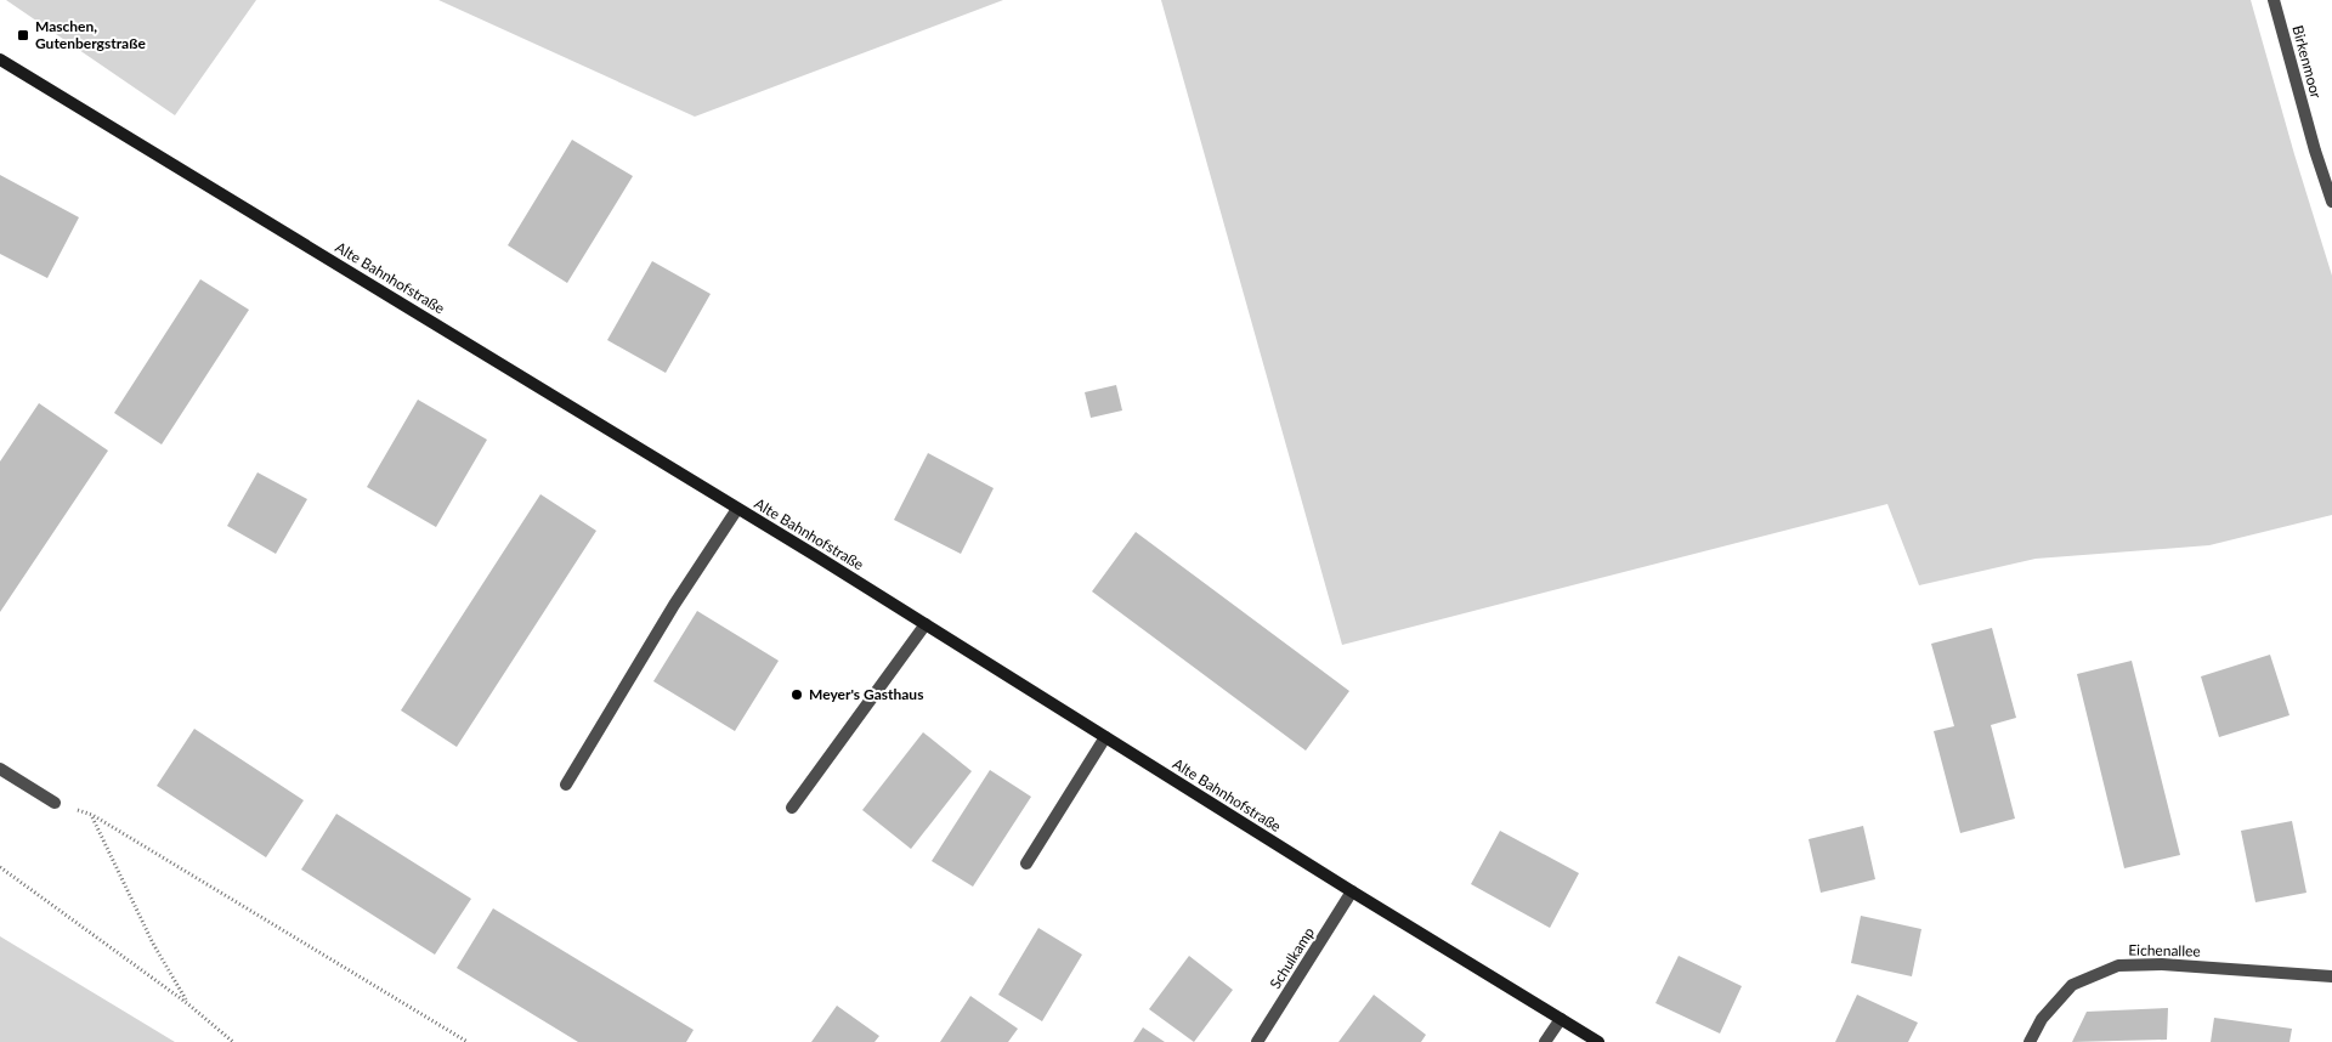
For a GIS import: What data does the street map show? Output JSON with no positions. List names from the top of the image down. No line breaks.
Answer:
{"streets":{"street":["Birkenmoor","Alte Bahnhofstraße","Eichenallee","Schulkamp"]},"crossings":[["Alte Bahnhofstraße","Schulkamp"]],"places":{"transit":["Maschen, Gutenbergstraße"],"other":["Meyer's Gasthaus"]}}
